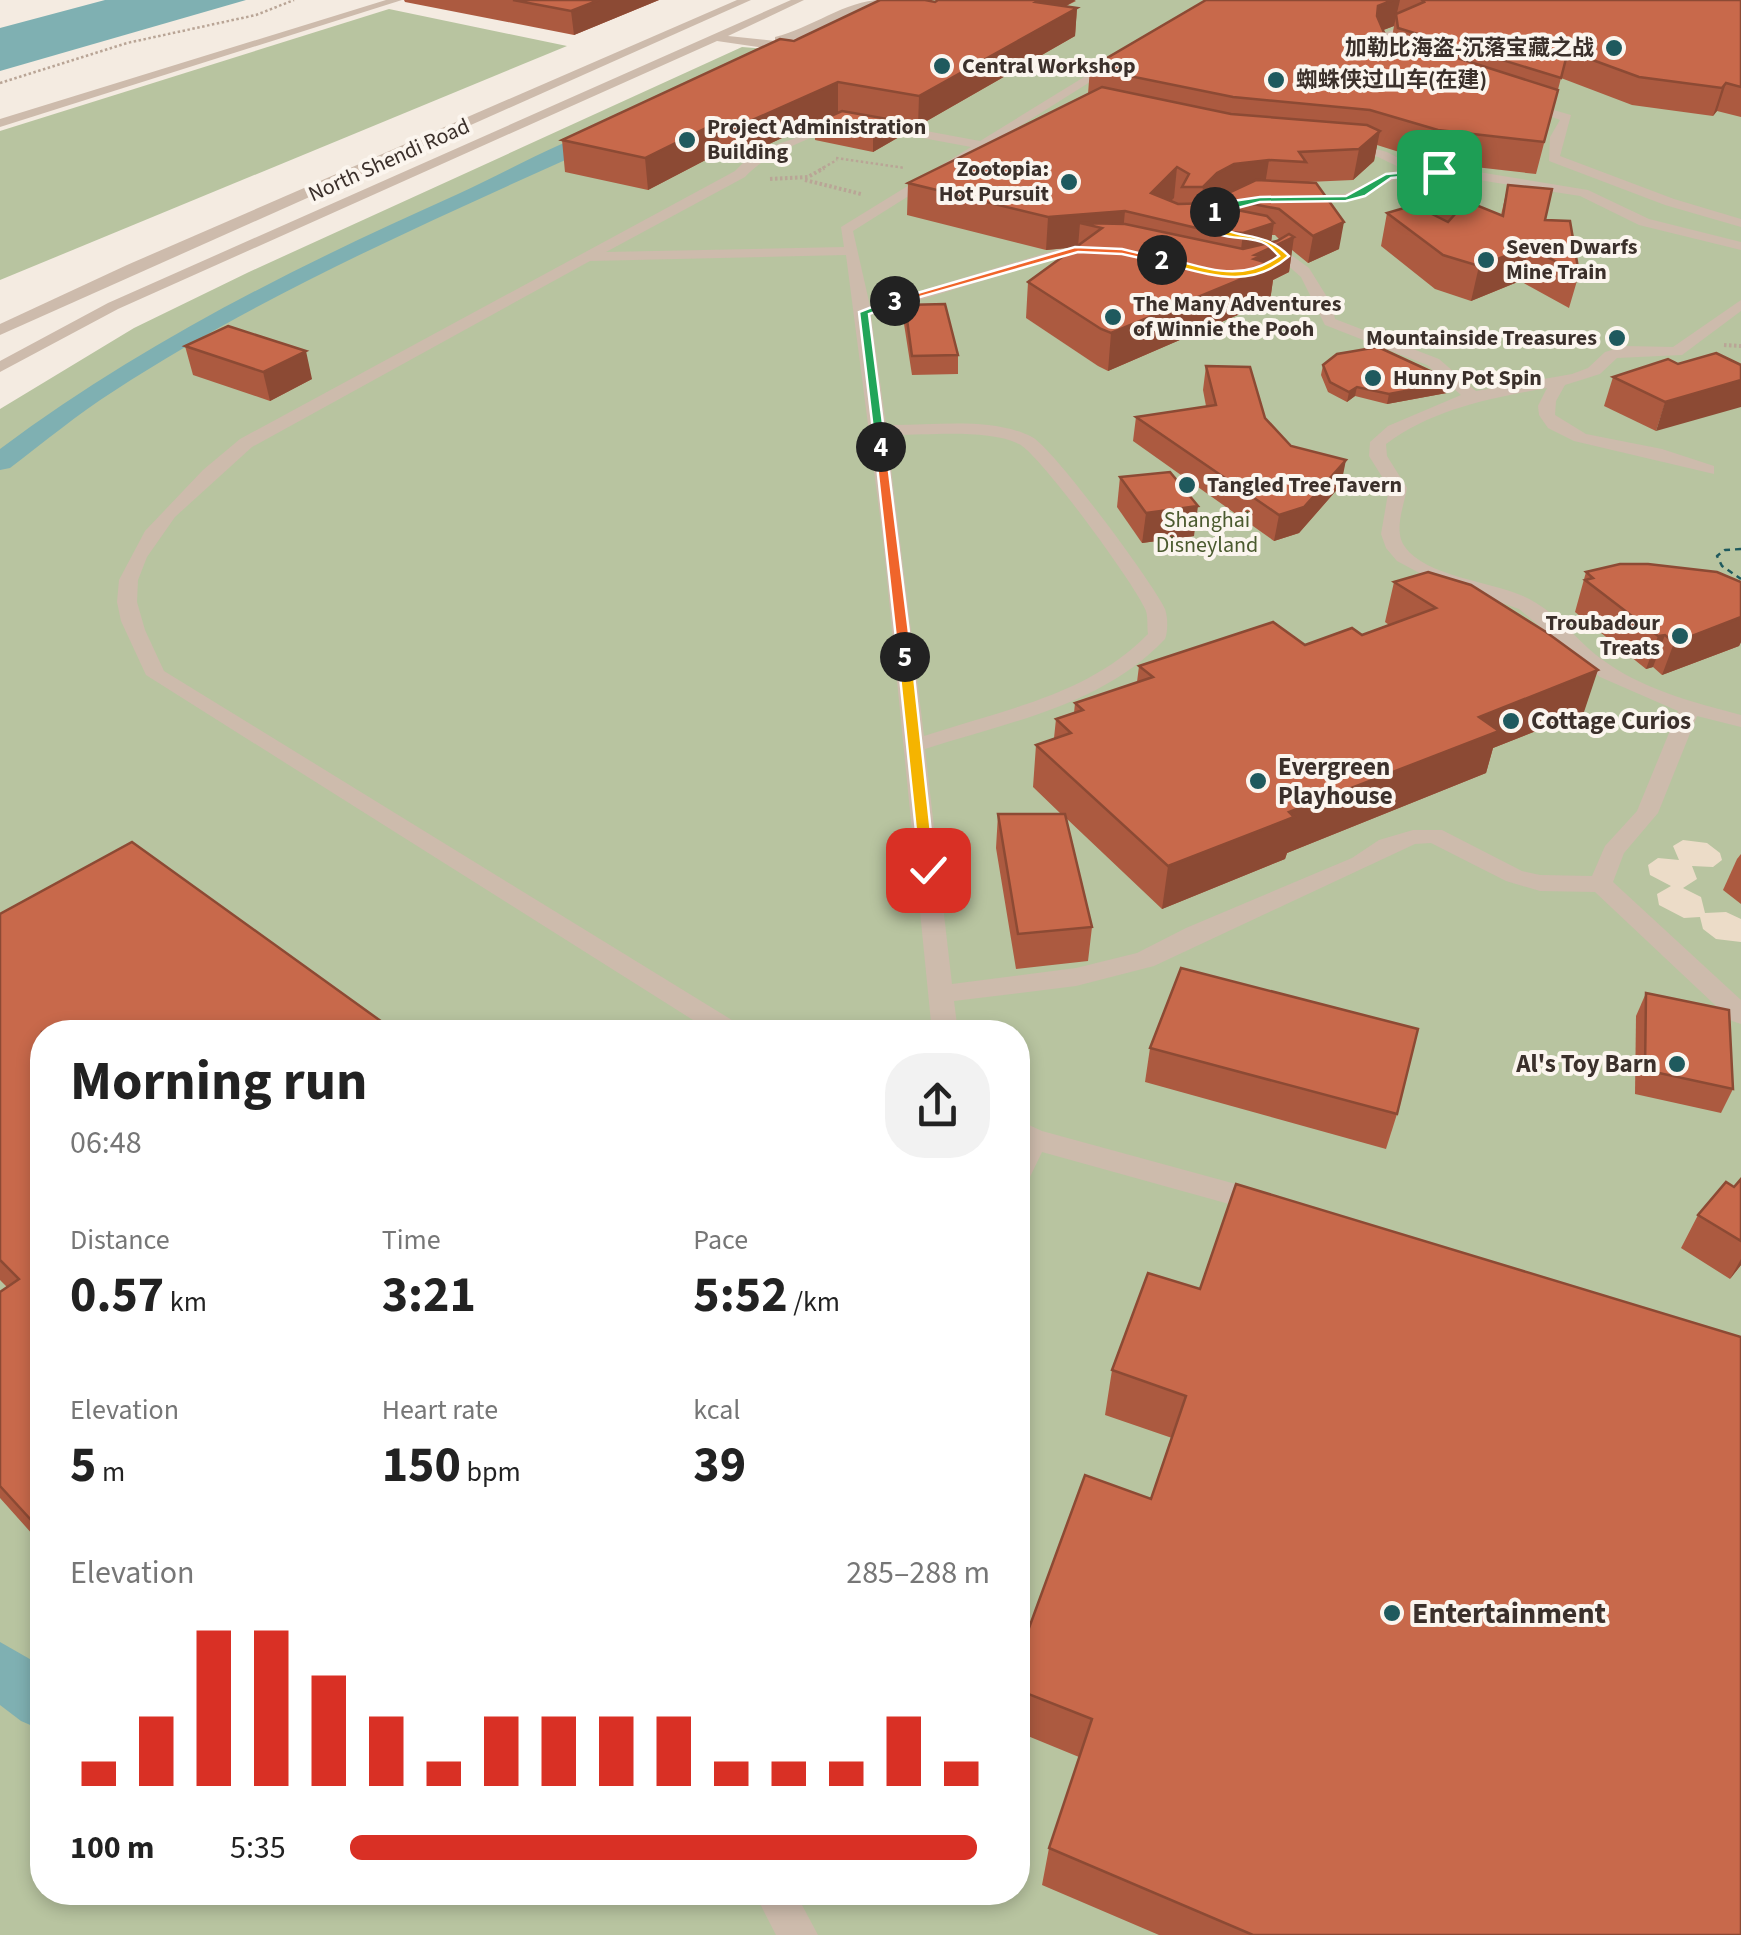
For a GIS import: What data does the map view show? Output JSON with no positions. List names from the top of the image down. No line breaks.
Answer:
{"streets":{"street":["North Shendi Road"]},"parks":["Shanghai Disneyland"],"places":["加勒比海盗-沉落宝藏之战","Central Workshop","蜘蛛侠过山车(在建)","Project Administration Building","Zootopia: Hot Pursuit","Seven Dwarfs Mine Train","The Many Adventures of Winnie the Pooh","Mountainside Treasures","Hunny Pot Spin","Tangled Tree Tavern","Troubadour Treats","Cottage Curios","Evergreen Playhouse","Al's Toy Barn","Entertainment"],"page":{"pins":["1","2","3","4","5"],"heading":["Morning run","06:48"],"stats":[["Distance","0.57 km"],["Time","3:21"],["Pace","5:52 /km"],["Elevation","5 m"],["Heart rate","150 bpm"],["kcal","39"]],"chart":["Elevation","285–288 m"],"list":[{"name":"100 m","note":"5:35"}]}}
